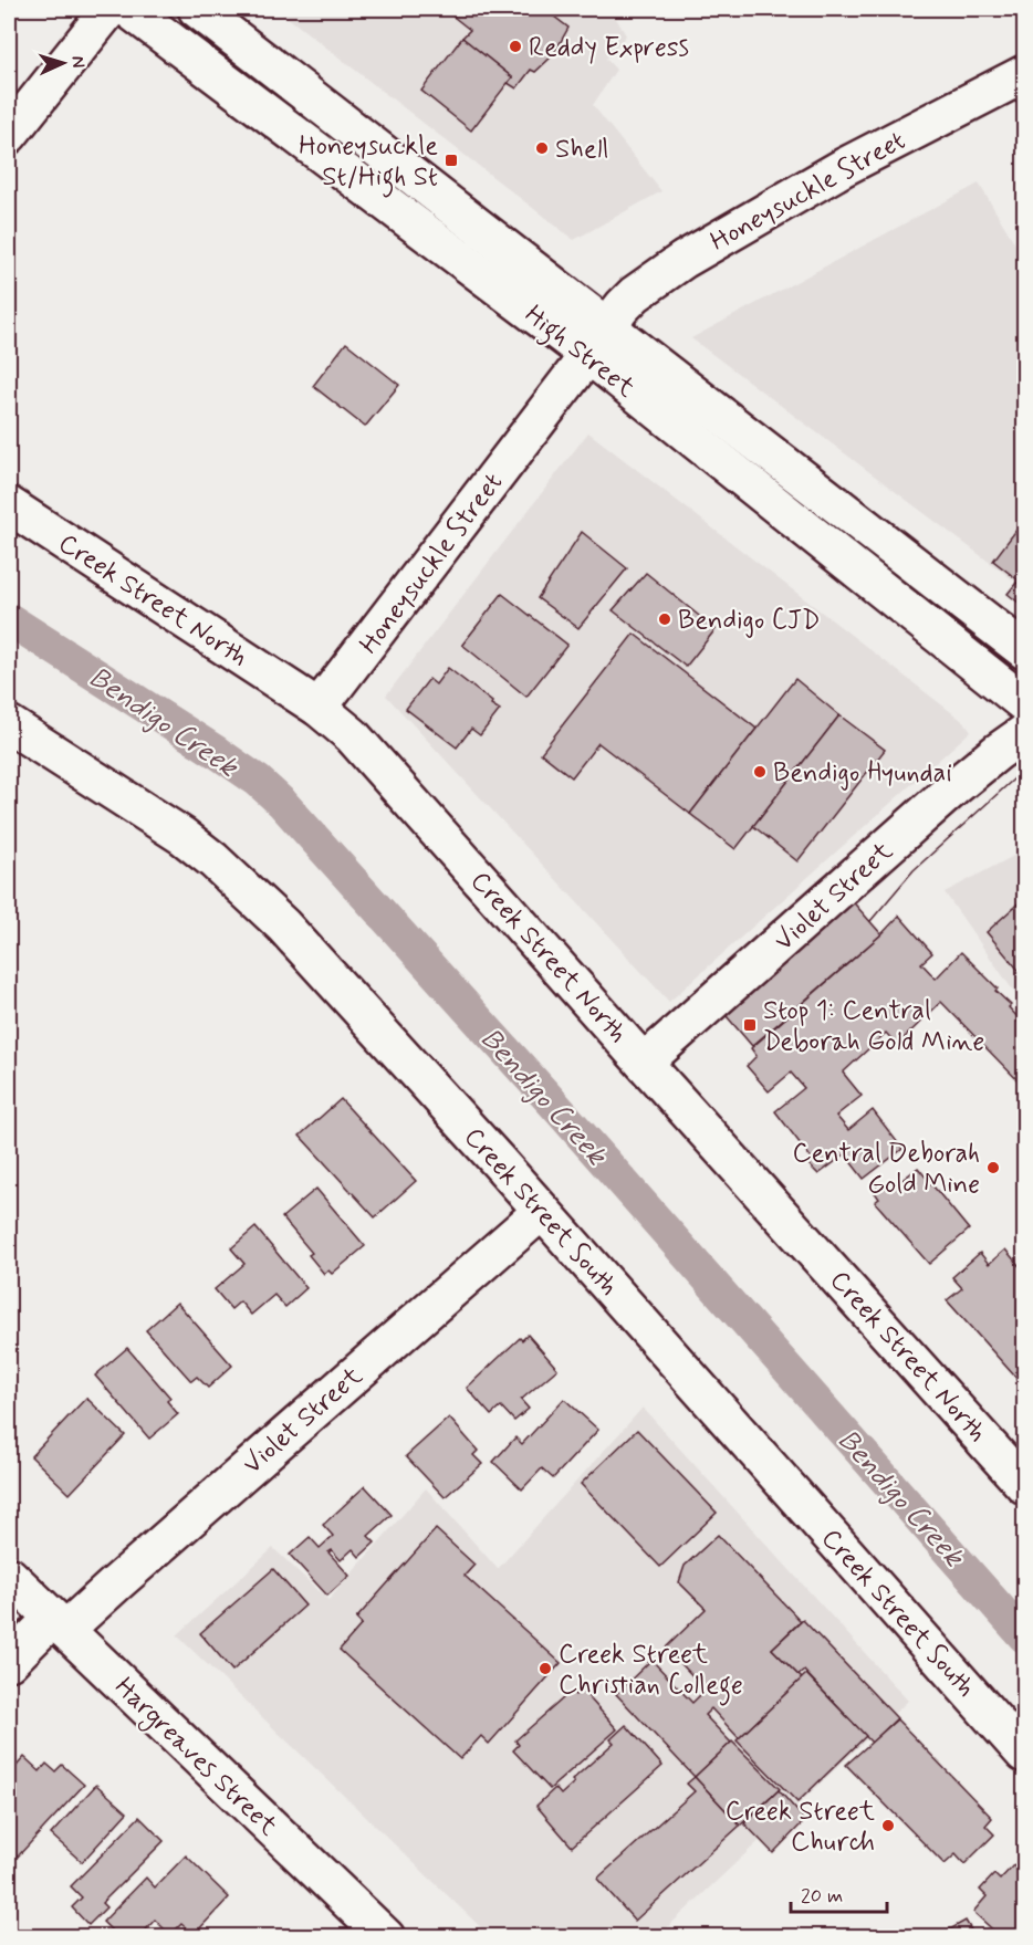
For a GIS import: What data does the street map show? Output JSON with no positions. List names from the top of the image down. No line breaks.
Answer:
{"streets":{"main road":["Honeysuckle Street","High Street","Creek Street North","Violet Street","Creek Street South","Hargreaves Street"]},"crossings":[["Honeysuckle Street","High Street"],["Honeysuckle Street","Creek Street North"],["Creek Street North","Violet Street"],["Violet Street","Creek Street South"],["Violet Street","Hargreaves Street"]],"water":["Bendigo Creek"],"places":{"other":["Reddy Express","Shell","Bendigo CJD","Bendigo Hyundai","Central Deborah Gold Mine","Creek Street Christian College","Creek Street Church"],"transit":["Honeysuckle St/High St","Stop 1: Central Deborah Gold Mine"]},"scale_bar":"20 m","north":"right"}
